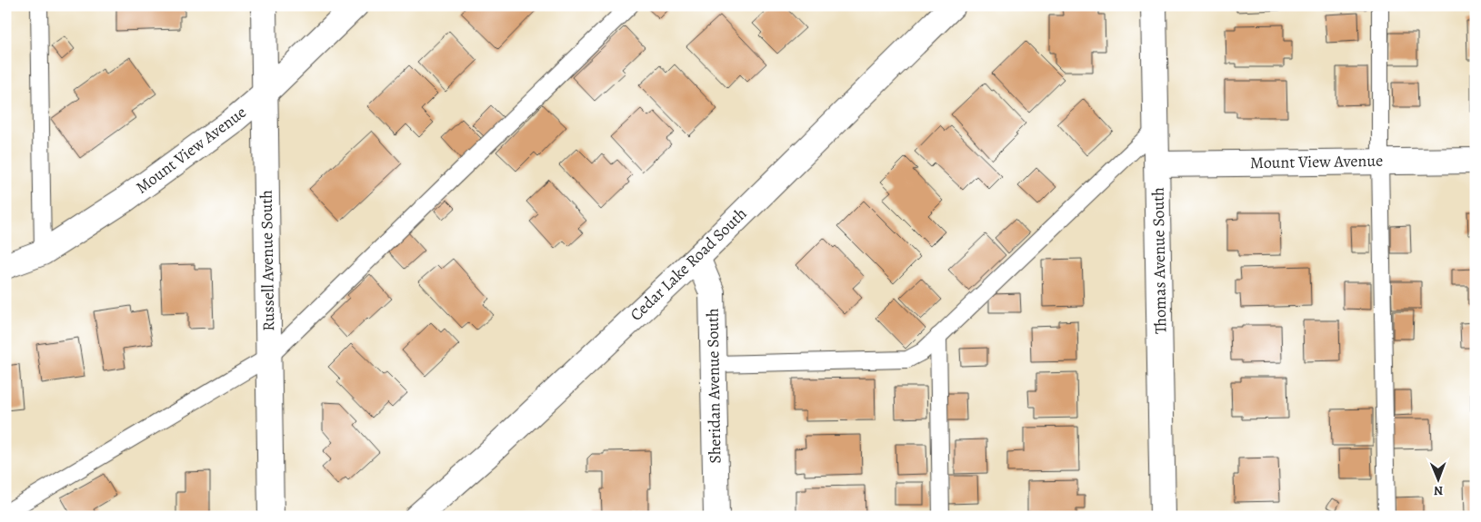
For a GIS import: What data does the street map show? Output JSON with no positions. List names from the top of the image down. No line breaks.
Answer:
{"streets":{"street":["Mount View Avenue","Russell Avenue South","Thomas Avenue South","Cedar Lake Road South","Sheridan Avenue South"]},"crossings":[["Mount View Avenue","Russell Avenue South"],["Mount View Avenue","Thomas Avenue South"],["Cedar Lake Road South","Sheridan Avenue South"]],"north":"bottom"}
